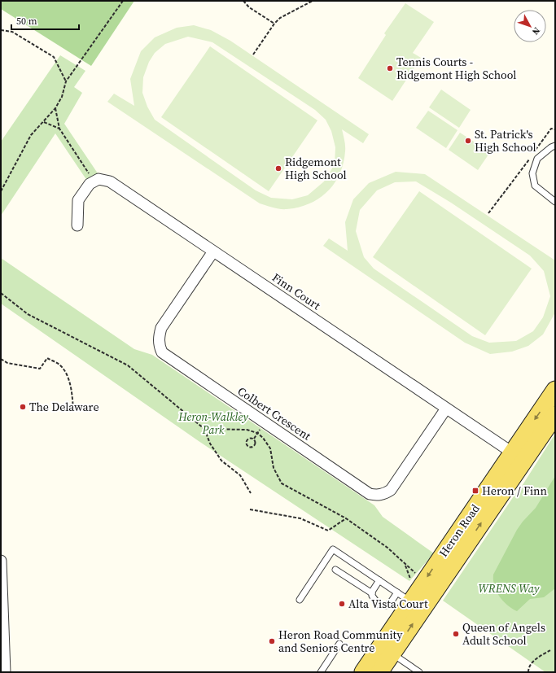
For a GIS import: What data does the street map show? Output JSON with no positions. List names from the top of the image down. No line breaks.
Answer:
{"streets":{"main road":["Heron Road"],"street":["Finn Court","Colbert Crescent"]},"crossings":[["Finn Court","Colbert Crescent"],["Finn Court","Heron Road"]],"parks":["Heron-Walkley Park","WRENS Way"],"places":{"other":["Tennis Courts - Ridgemont High School","St. Patrick's High School","Ridgemont High School","The Delaware","Alta Vista Court","Queen of Angels Adult School","Heron Road Community and Seniors Centre"],"transit":["Heron / Finn"]},"scale_bar":"50 m","north":"bottom right"}
